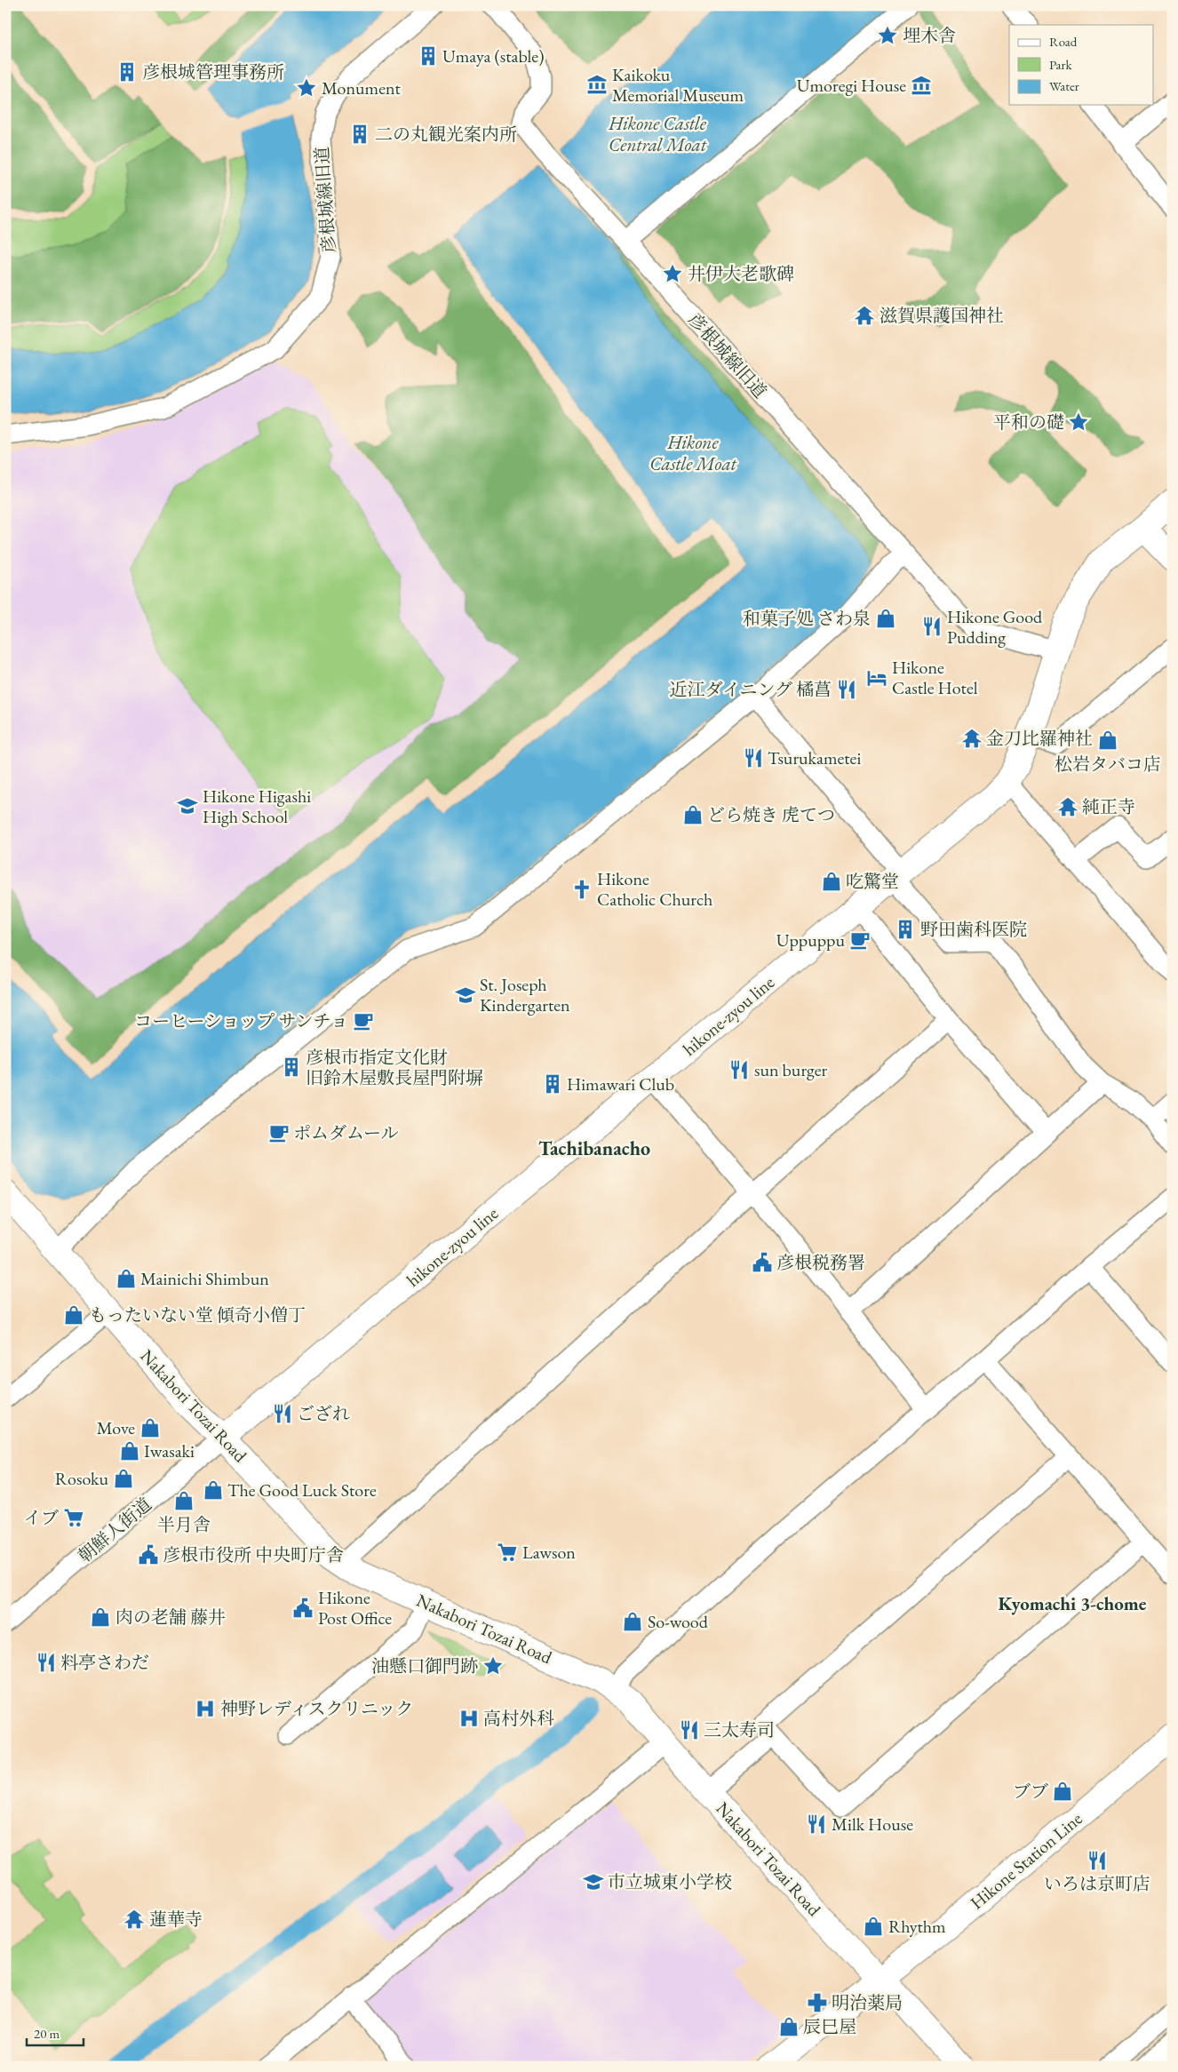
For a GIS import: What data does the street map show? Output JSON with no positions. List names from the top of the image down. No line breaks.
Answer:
{"streets":{"main road":["hikone-zyou line","Nakabori Tozai Road","Hikone Station Line"],"street":["彦根城線旧道","朝鮮人街道"]},"crossings":[["彦根城線旧道","hikone-zyou line"],["hikone-zyou line","Nakabori Tozai Road"],["hikone-zyou line","朝鮮人街道"],["Nakabori Tozai Road","朝鮮人街道"],["Nakabori Tozai Road","Hikone Station Line"]],"districts":["Tachibanacho","Kyomachi 3-chome"],"water":["Hikone Castle Central Moat","Hikone Castle Moat"],"places":{"place":["埋木舎","Monument","井伊大老歌碑","平和の礎","油懸口御門跡"],"building":["Umaya (stable)","彦根城管理事務所","二の丸観光案内所","野田歯科医院","彦根市指定文化財 旧鈴木屋敷長屋門附塀","Himawari Club"],"museum":["Kaikoku Memorial Museum","Umoregi House"],"temple":["滋賀県護国神社","金刀比羅神社","純正寺","蓮華寺"],"shop":["和菓子処 さわ泉","松岩タバコ店","どら焼き 虎てつ","吃驚堂","Mainichi Shimbun","もったいない堂 傾奇小僧丁","Move","Iwasaki","Rosoku","The Good Luck Store","半月舎","肉の老舗 藤井","So-wood","ブブ","Rhythm","辰巳屋"],"restaurant":["Hikone Good Pudding","近江ダイニング 橘菖","Tsurukametei","sun burger","ござれ","料亭さわだ","三太寿司","Milk House","いろは京町店"],"hotel":["Hikone Castle Hotel"],"school or university":["Hikone Higashi High School","St. Joseph Kindergarten","市立城東小学校"],"church":["Hikone Catholic Church"],"cafe":["Uppuppu","コーヒーショップ サンチョ","ポムダムール"],"public building":["彦根税務署","彦根市役所 中央町庁舎","Hikone Post Office"],"supermarket":["イブ","Lawson"],"hospital":["神野レディスクリニック","高村外科"],"pharmacy":["明治薬局"]},"legend":["Road","Park","Water"],"scale_bar":"20 m"}
